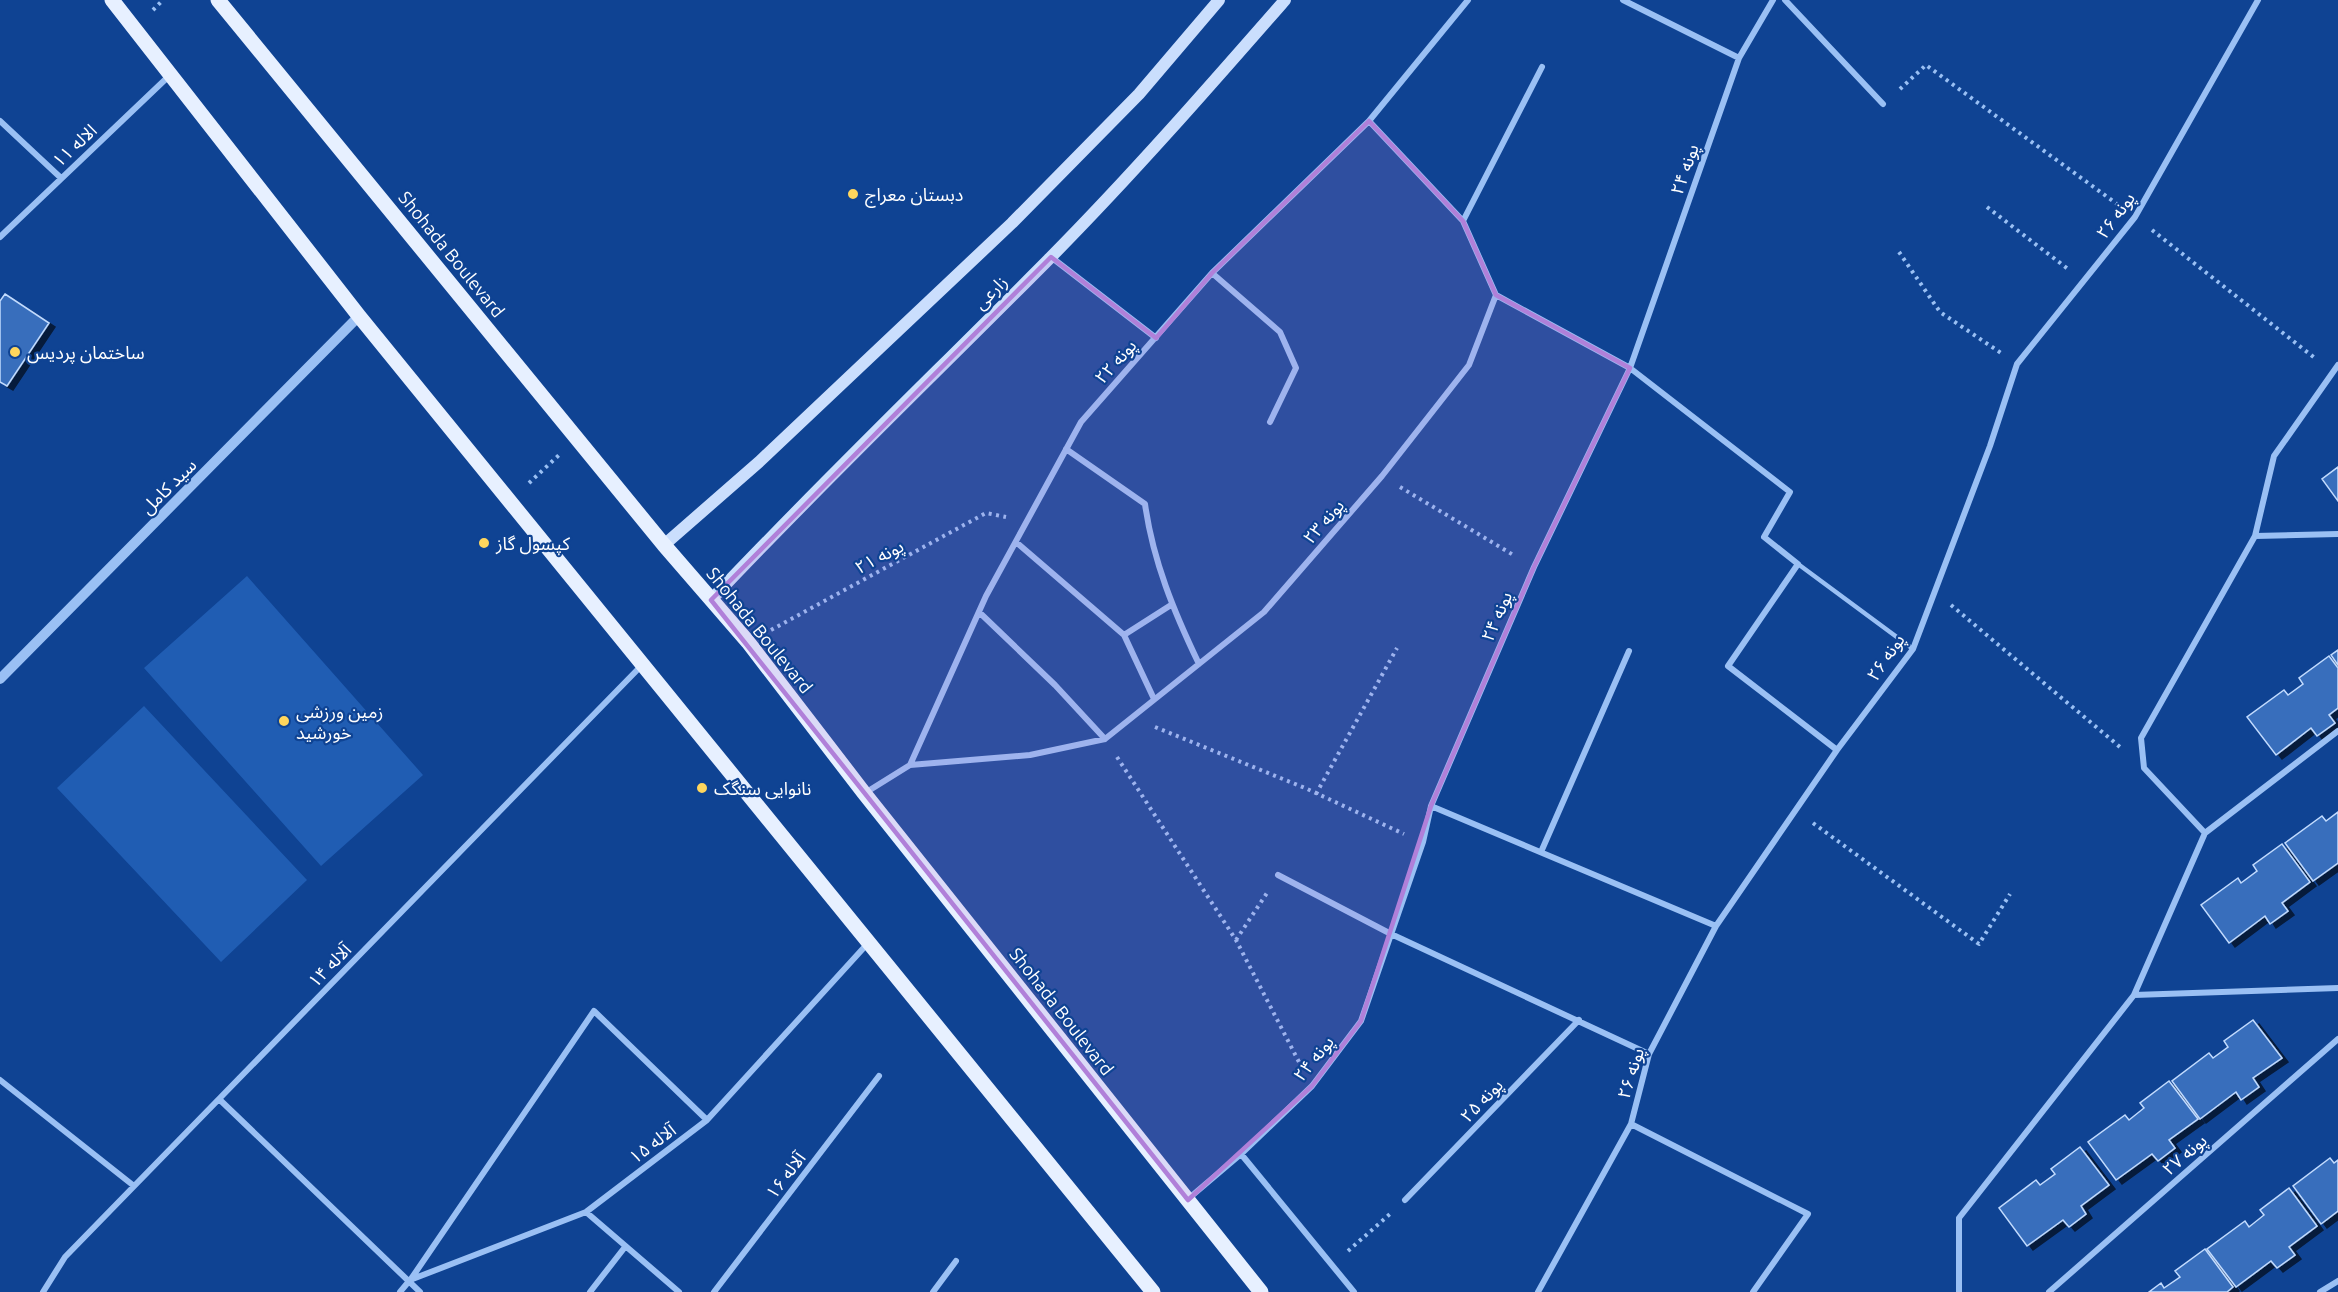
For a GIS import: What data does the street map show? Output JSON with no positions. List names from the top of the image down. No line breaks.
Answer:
{"streets":{"main road":["Shohada Boulevard","زارعی"],"street":["الاله ۱۱","پونه ۲۴","پونه ۲۶","پونه ۲۲","سید کامل","پونه ۲۳","آلاله ۱۴","پونه ۲۵","آلاله ۱۵","پونه ۲۷","آلاله ۱۶"],"path":["پونه ۲۱"]},"crossings":[["پونه ۲۴","Shohada Boulevard"],["Shohada Boulevard","زارعی"],["Shohada Boulevard","پونه ۲۱"],["پونه ۲۲","پونه ۲۳"],["پونه ۲۲","پونه ۲۱"]],"places":["دبستان معراج","ساختمان پردیس","کپسول گاز","زمین ورزشی خورشید","نانوایی سنگک"]}
